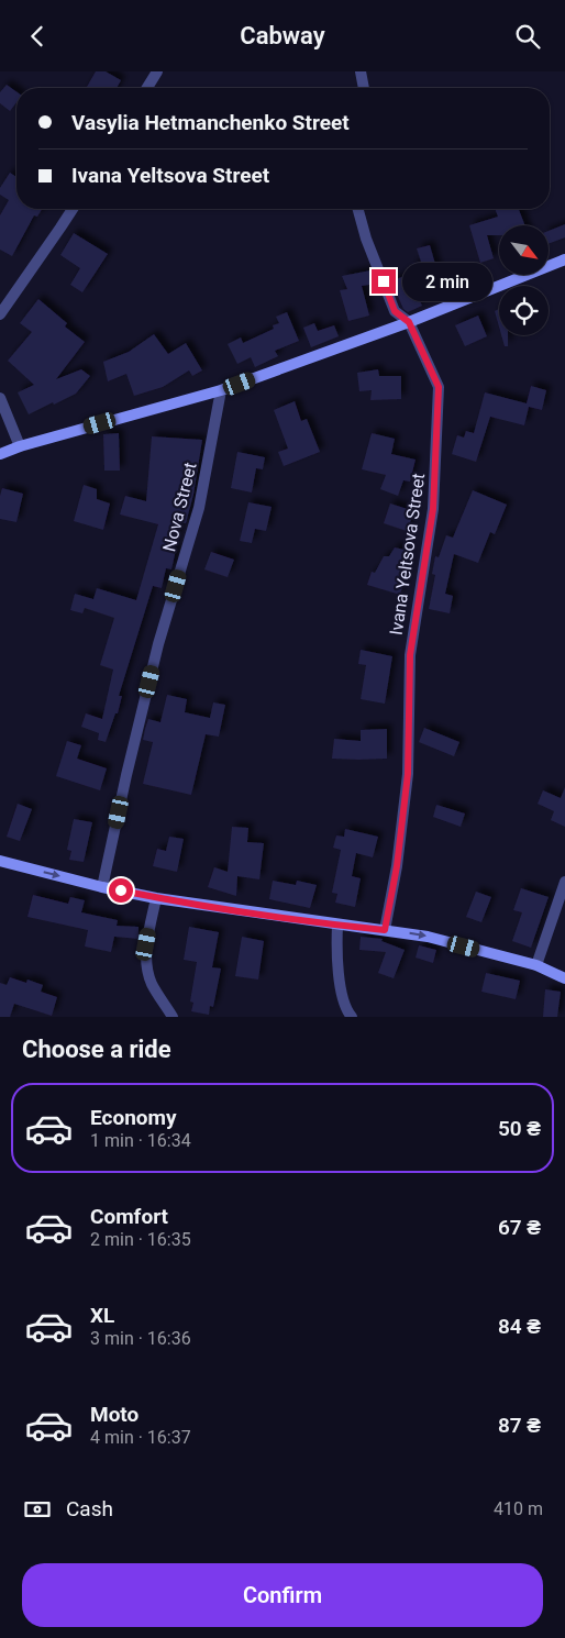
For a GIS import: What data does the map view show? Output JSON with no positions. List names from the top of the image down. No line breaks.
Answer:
{"streets":{"street":["Nova Street","Ivana Yeltsova Street"]},"north":"bottom right","page":{"header":"Cabway","banner":["Vasylia Hetmanchenko Street","Ivana Yeltsova Street"],"bubble":"2 min","heading":"Choose a ride","list":[{"name":"Economy","note":"1 min · 16:34","value":"50 ₴"},{"name":"Comfort","note":"2 min · 16:35","value":"67 ₴"},{"name":"XL","note":"3 min · 16:36","value":"84 ₴"},{"name":"Moto","note":"4 min · 16:37","value":"87 ₴"}],"pay":["Cash","410 m"],"buttons":"Confirm"}}
